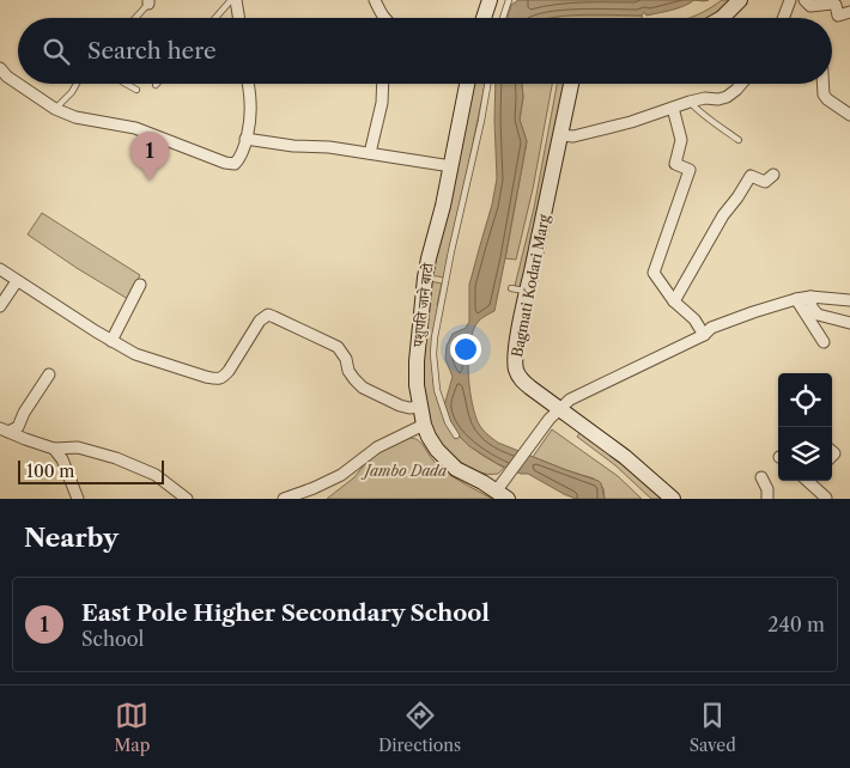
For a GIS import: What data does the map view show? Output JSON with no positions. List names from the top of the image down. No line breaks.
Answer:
{"streets":{"main road":["Bagmati Kodari Marg","पशुपति जाने बाटो"]},"parks":["Jambo Dada"],"scale_bar":"100 m","page":{"search":"Search here","pins":"1","scale":"100 m","heading":"Nearby","list":[{"mark":"1","name":"East Pole Higher Secondary School","note":"School","value":"240 m"}],"nav":["Map","Directions","Saved"]}}
